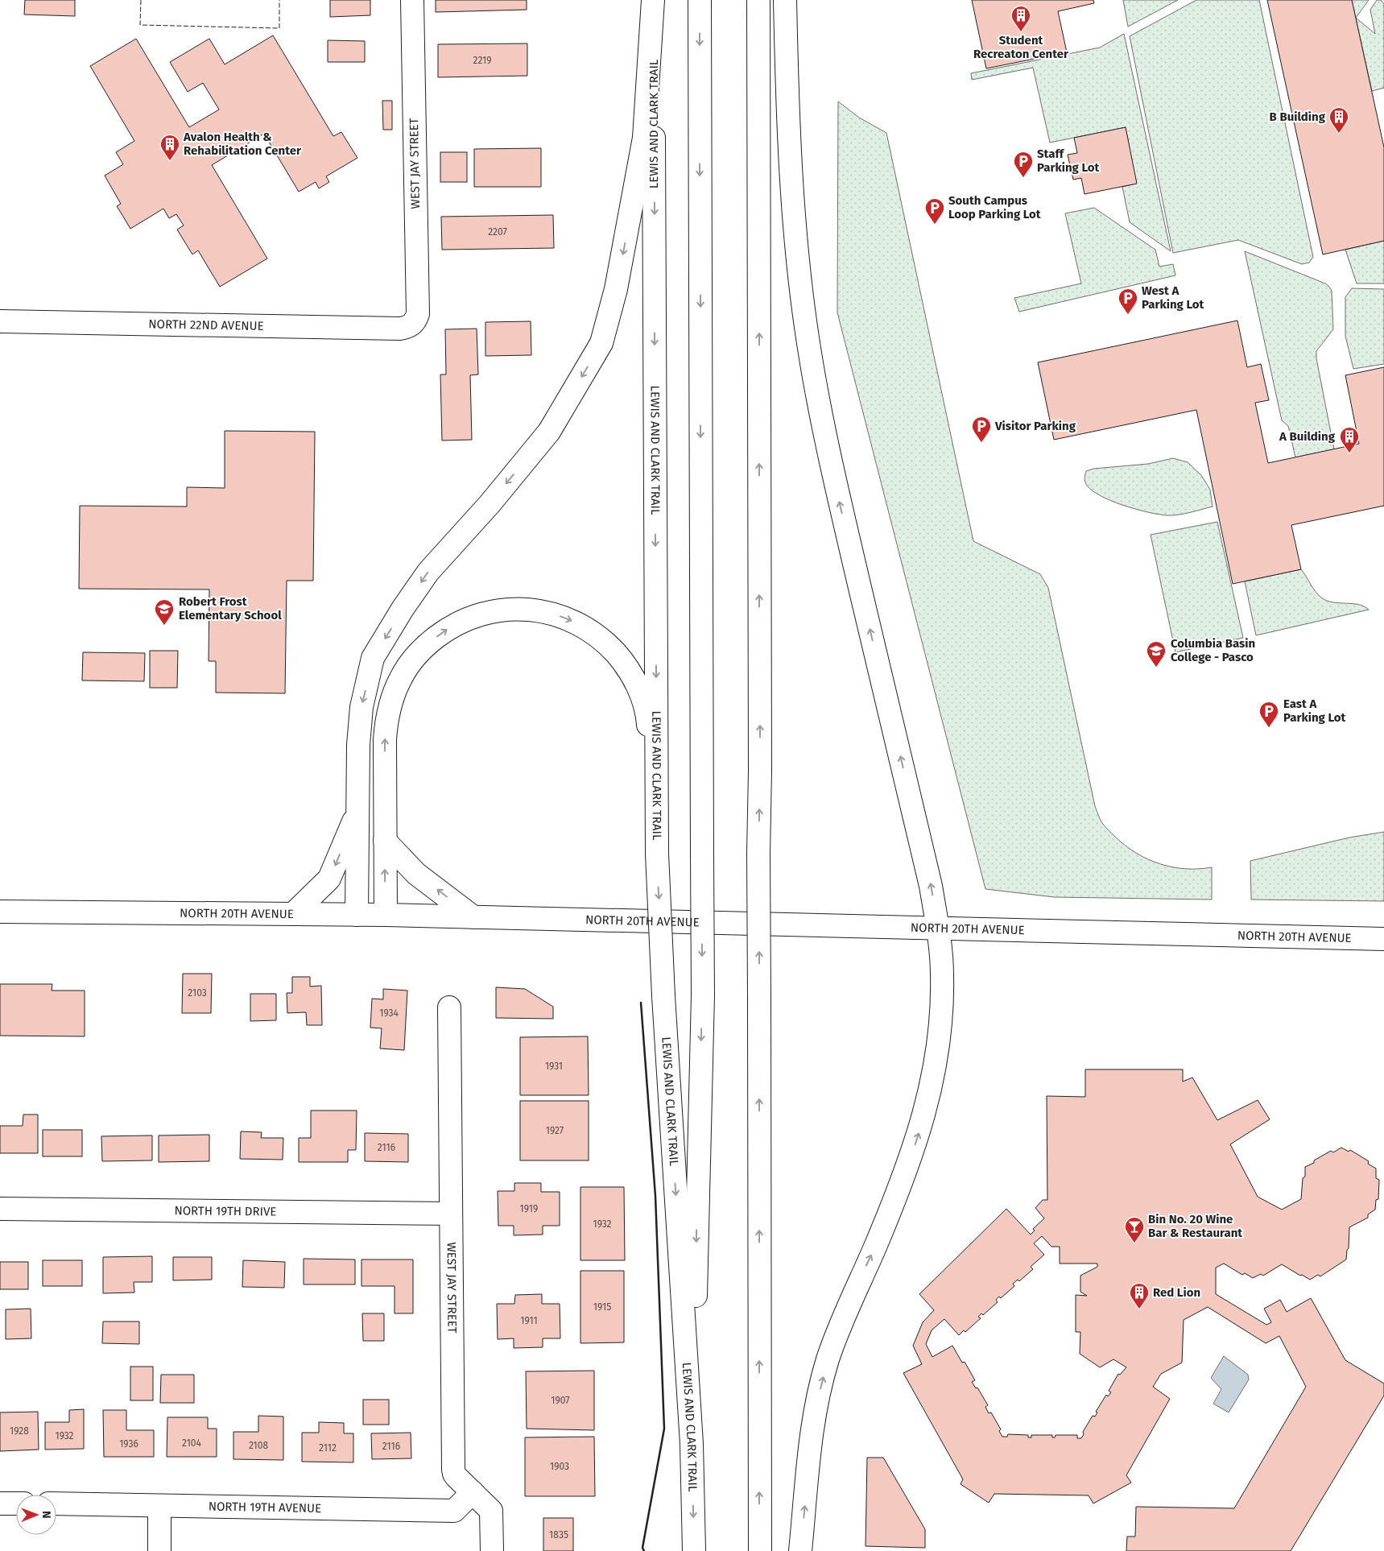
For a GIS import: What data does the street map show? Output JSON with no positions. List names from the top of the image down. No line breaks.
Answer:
{"streets":{"main road":["LEWIS AND CLARK TRAIL","WEST JAY STREET","NORTH 22ND AVENUE","NORTH 20TH AVENUE","NORTH 19TH DRIVE","NORTH 19TH AVENUE"]},"crossings":[["WEST JAY STREET","NORTH 22ND AVENUE"],["WEST JAY STREET","NORTH 19TH DRIVE"],["WEST JAY STREET","NORTH 19TH AVENUE"]],"places":{"building":["Student Recreaton Center","B Building","Avalon Health & Rehabilitation Center","A Building","Red Lion"],"parking":["Staff Parking Lot","South Campus Loop Parking Lot","West A Parking Lot","Visitor Parking","East A Parking Lot"],"school or university":["Robert Frost Elementary School","Columbia Basin College - Pasco"],"bar":["Bin No. 20 Wine Bar & Restaurant"]},"house_numbers":["2219","2207","2103","1934","1931","1927","2116","1919","1932","1915","1911","1907","1928","1932","2104","1936","2108","2116","2112","1903","1835"],"north":"right"}
